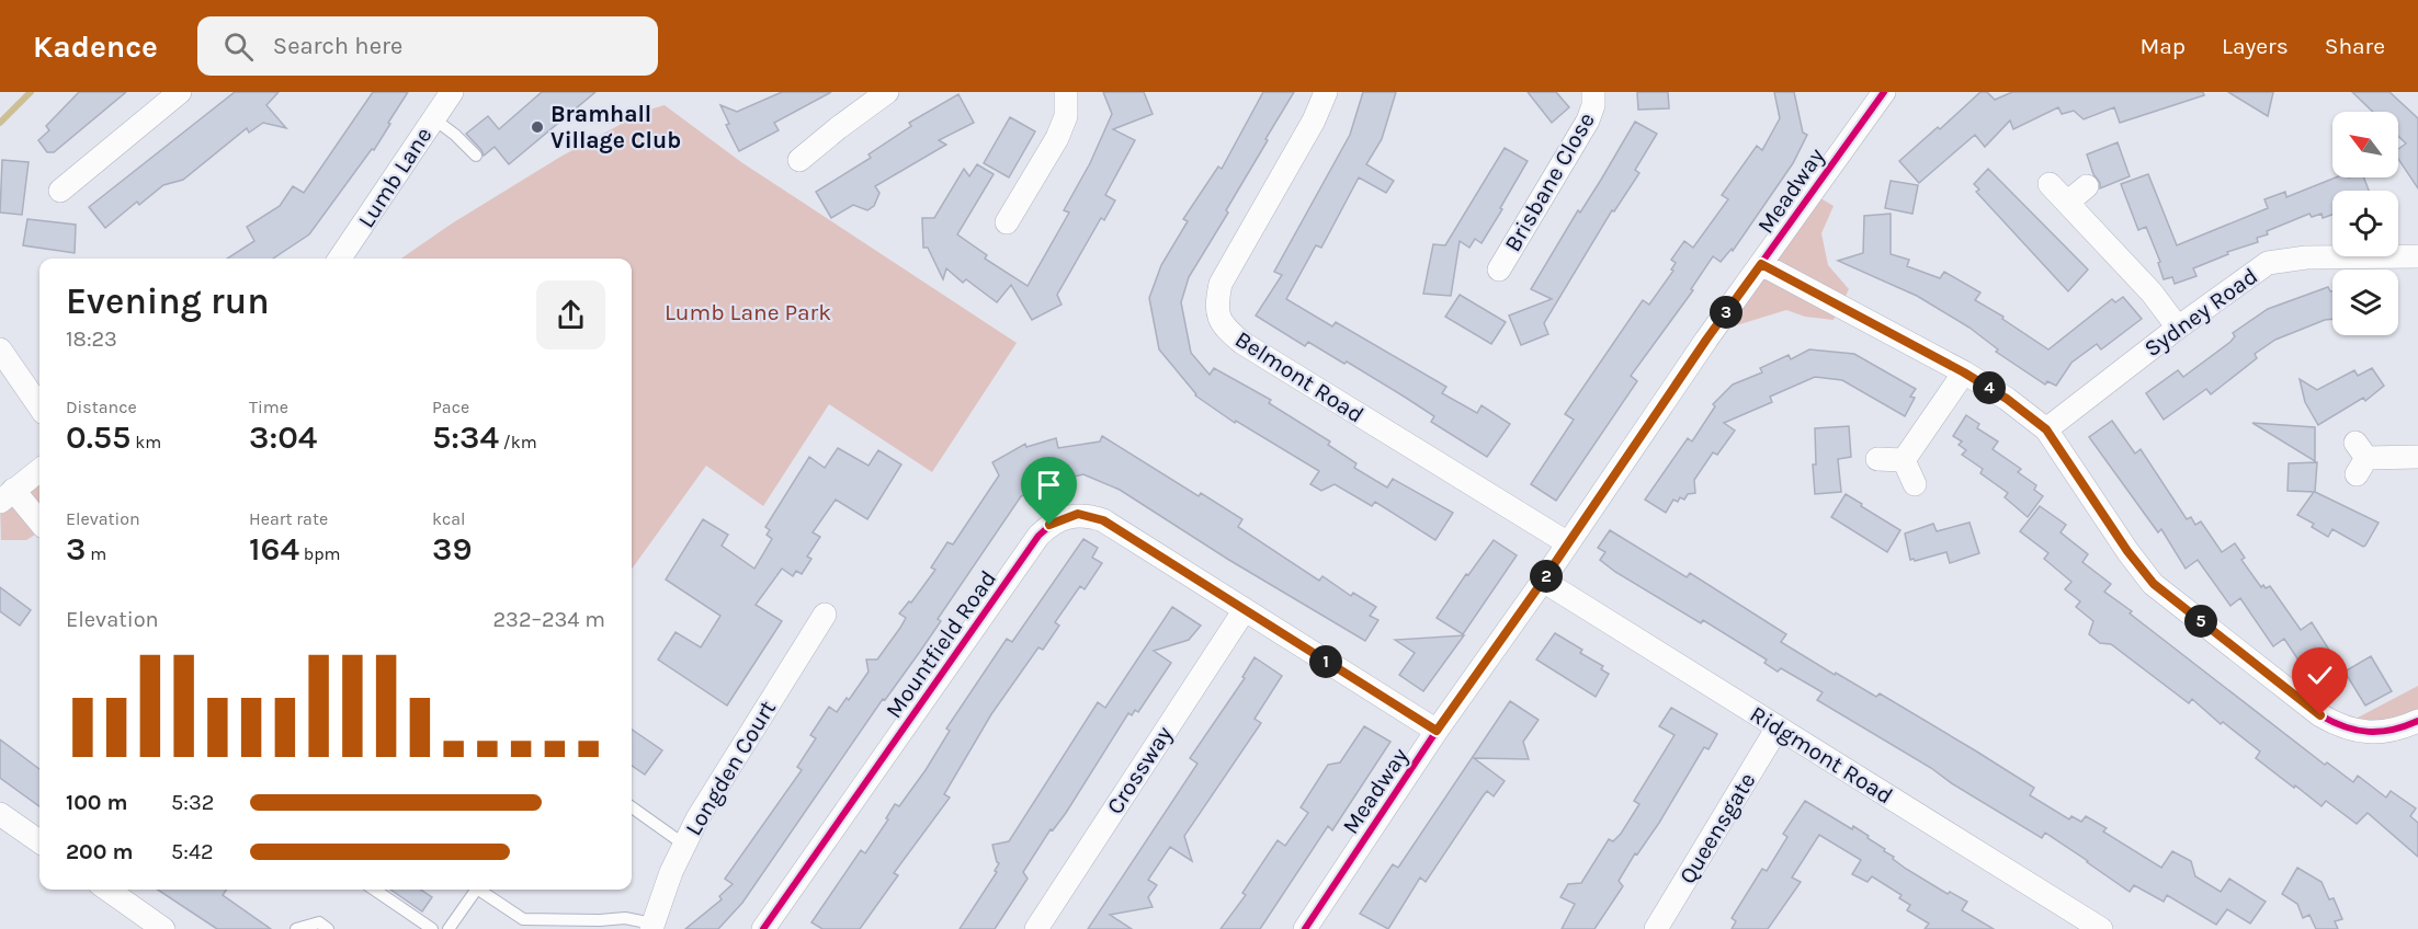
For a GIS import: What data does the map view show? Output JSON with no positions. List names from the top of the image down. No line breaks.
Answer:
{"streets":{"street":["Lumb Lane","Brisbane Close","Meadway","Sydney Road","Belmont Road","Mountfield Road","Ridgmont Road","Longden Court","Crossway","Queensgate"]},"crossings":[["Meadway","Belmont Road"],["Meadway","Mountfield Road"],["Meadway","Ridgmont Road"],["Mountfield Road","Crossway"],["Ridgmont Road","Queensgate"]],"parks":["Lumb Lane Park"],"places":["Bramhall Village Club"],"north":"top left","page":{"header":"Kadence","search":"Search here","nav":["Map","Layers","Share"],"heading":["Evening run","18:23"],"pins":["3","4","2","5","1"],"stats":[["Distance","0.55 km"],["Time","3:04"],["Pace","5:34 /km"],["Elevation","3 m"],["Heart rate","164 bpm"],["kcal","39"]],"chart":["Elevation","232–234 m"],"list":[{"name":"100 m","note":"5:32"},{"name":"200 m","note":"5:42"}]}}
